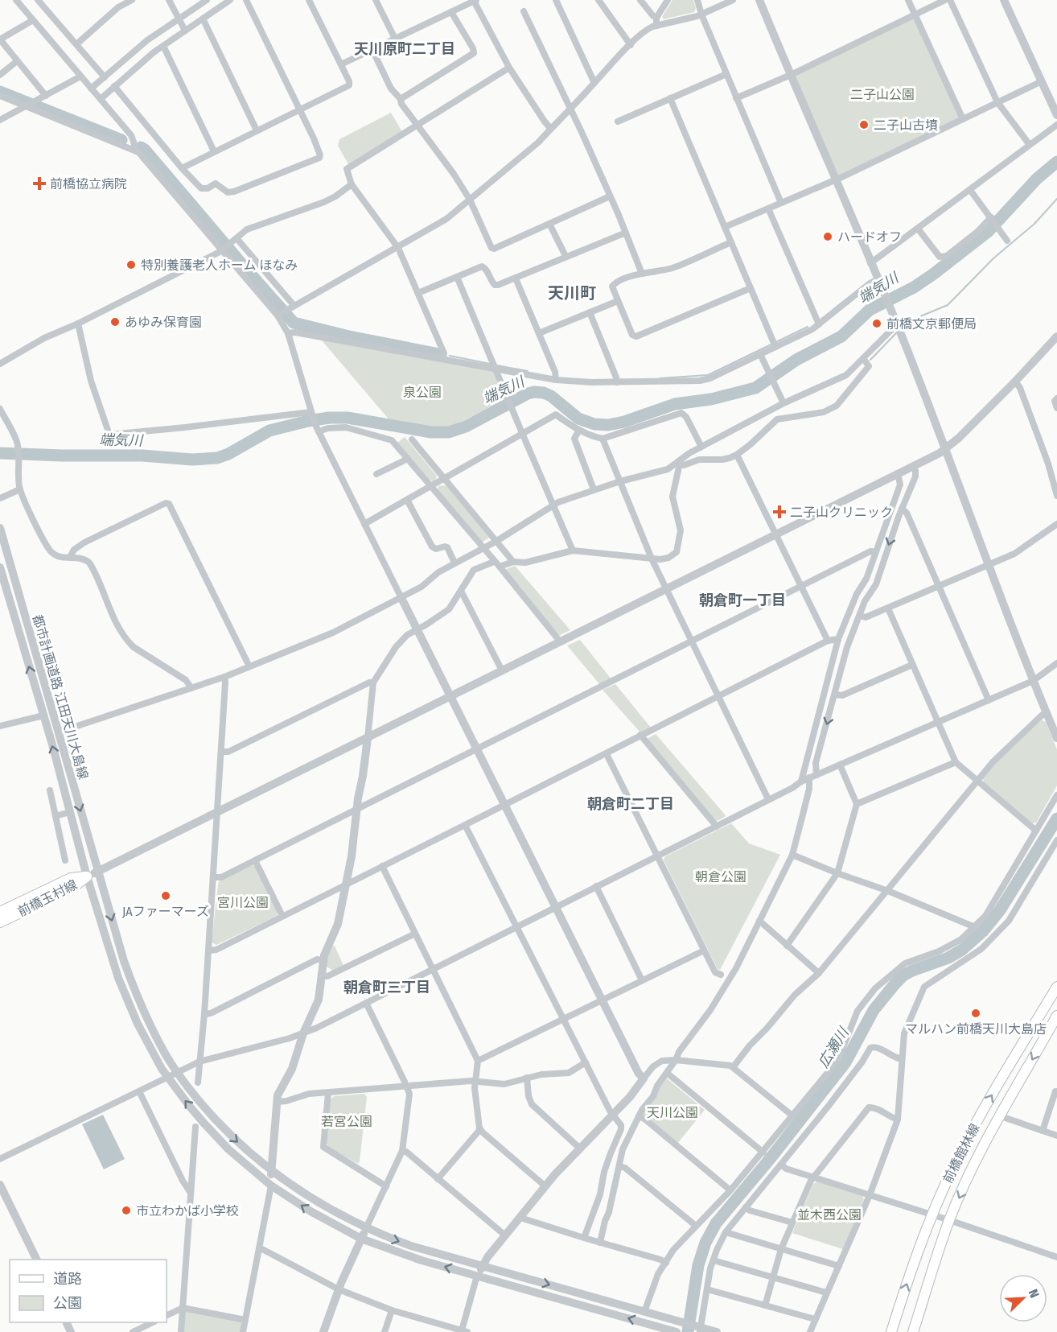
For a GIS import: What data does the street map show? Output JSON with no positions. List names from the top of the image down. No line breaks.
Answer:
{"streets":{"main road":["前橋玉村線","前橋館林線"],"street":["都市計画道路 江田天川大島線"]},"crossings":[["都市計画道路 江田天川大島線","前橋玉村線"]],"districts":["天川原町二丁目","天川町","朝倉町一丁目","朝倉町二丁目","朝倉町三丁目"],"water":["端気川","広瀬川"],"parks":["二子山公園","泉公園","朝倉公園","宮川公園","天川公園","若宮公園","並木西公園"],"places":{"other":["二子山古墳","ハードオフ","特別養護老人ホーム ほなみ","あゆみ保育園","前橋文京郵便局","JAファーマーズ","マルハン前橋天川大島店","市立わかば小学校"],"health":["前橋協立病院","二子山クリニック"]},"legend":["道路","公園"],"north":"top right"}
